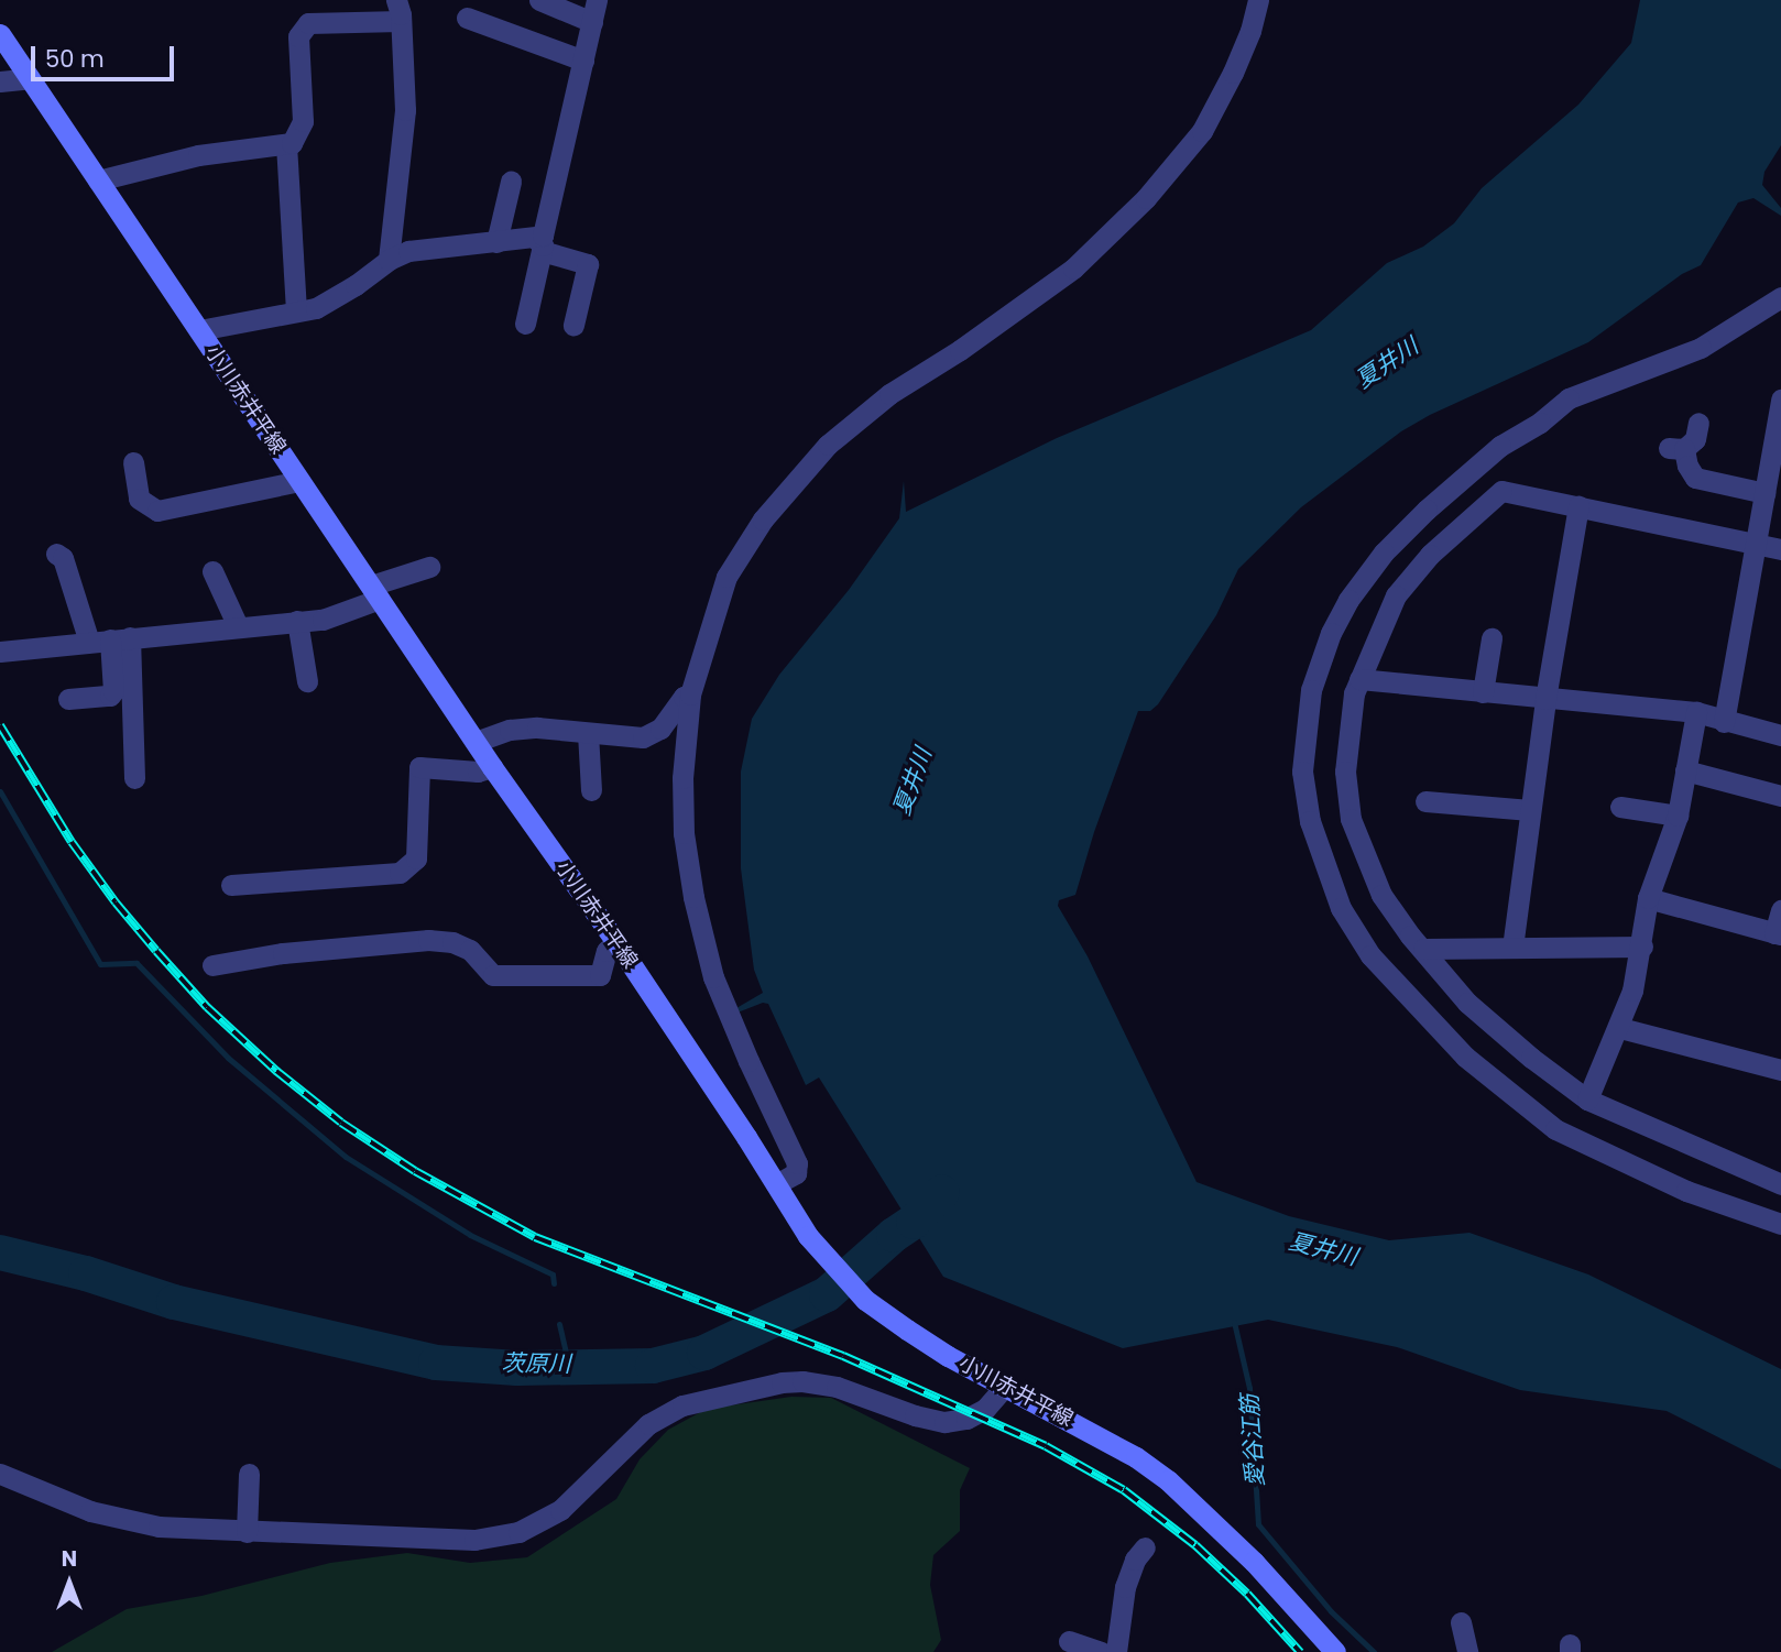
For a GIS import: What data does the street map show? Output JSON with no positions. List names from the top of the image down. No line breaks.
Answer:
{"streets":{"main road":["小川赤井平線"]},"water":["夏井川","茨原川","愛谷江筋"],"scale_bar":"50 m","north":"top"}
